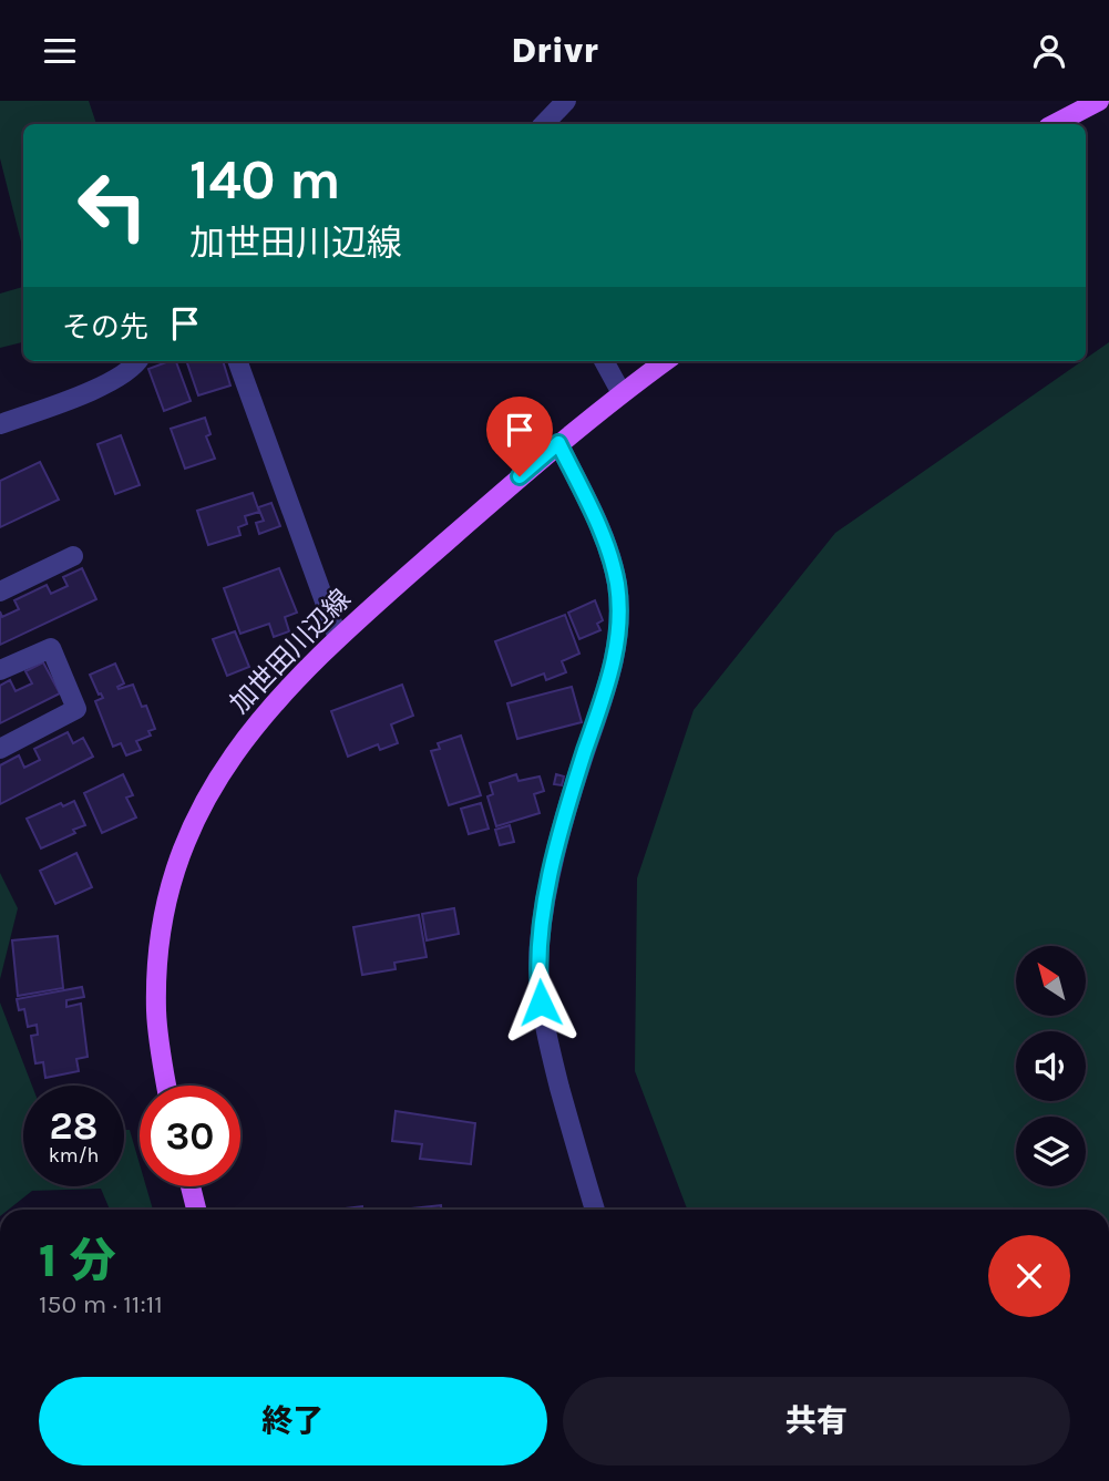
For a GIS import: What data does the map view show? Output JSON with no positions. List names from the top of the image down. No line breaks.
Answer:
{"streets":{"main road":["加世田川辺線"]},"north":"top left","page":{"header":"Drivr","turn":["140 m","加世田川辺線"],"then":"その先","speed":"28 km/h","limit":"30","heading":["1 分","150 m · 11:11"],"buttons":["終了","共有"]}}
